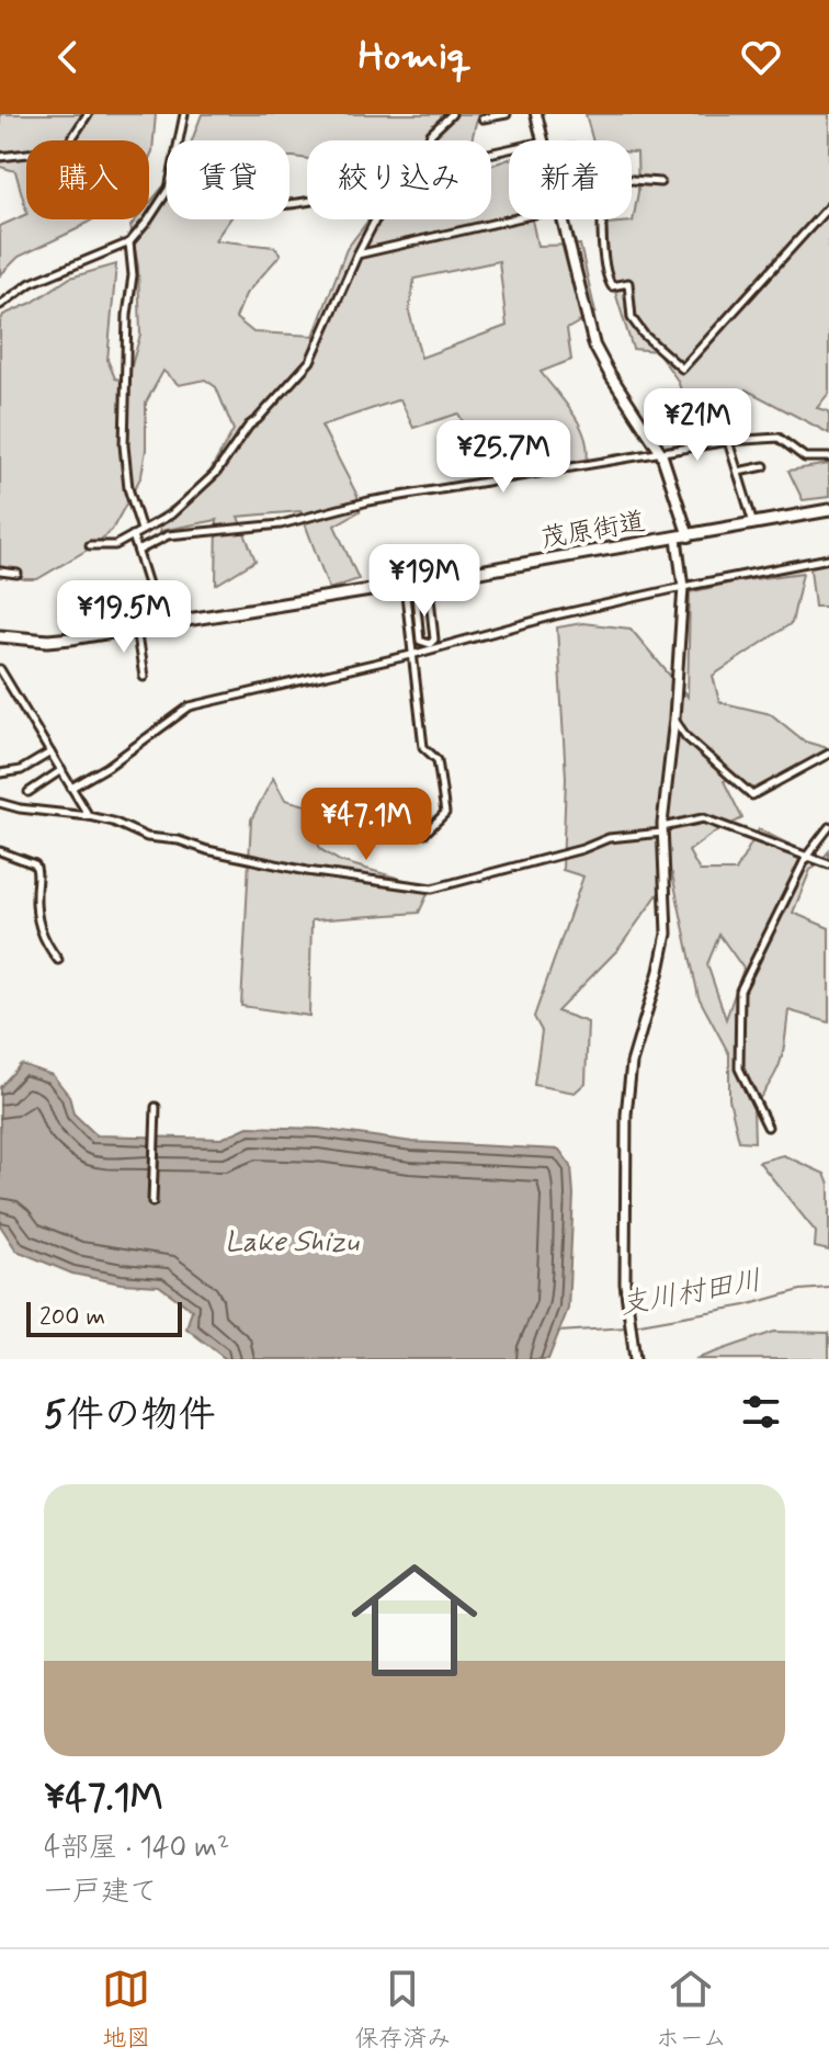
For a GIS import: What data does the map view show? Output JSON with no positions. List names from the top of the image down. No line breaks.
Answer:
{"streets":{"main road":["茂原街道"]},"water":["Lake Shizu","支川村田川"],"scale_bar":"200 m","page":{"header":"Homiq","chip":["購入","賃貸","絞り込み","新着"],"price":["¥21M","¥25.7M","¥19M","¥19.5M","¥47.1M"],"scale":"200 m","heading":"5件の物件","list":[{"name":"¥47.1M","note":"4部屋 · 140 m² · 一戸建て"}],"tabs":["地図","保存済み","ホーム"]}}
